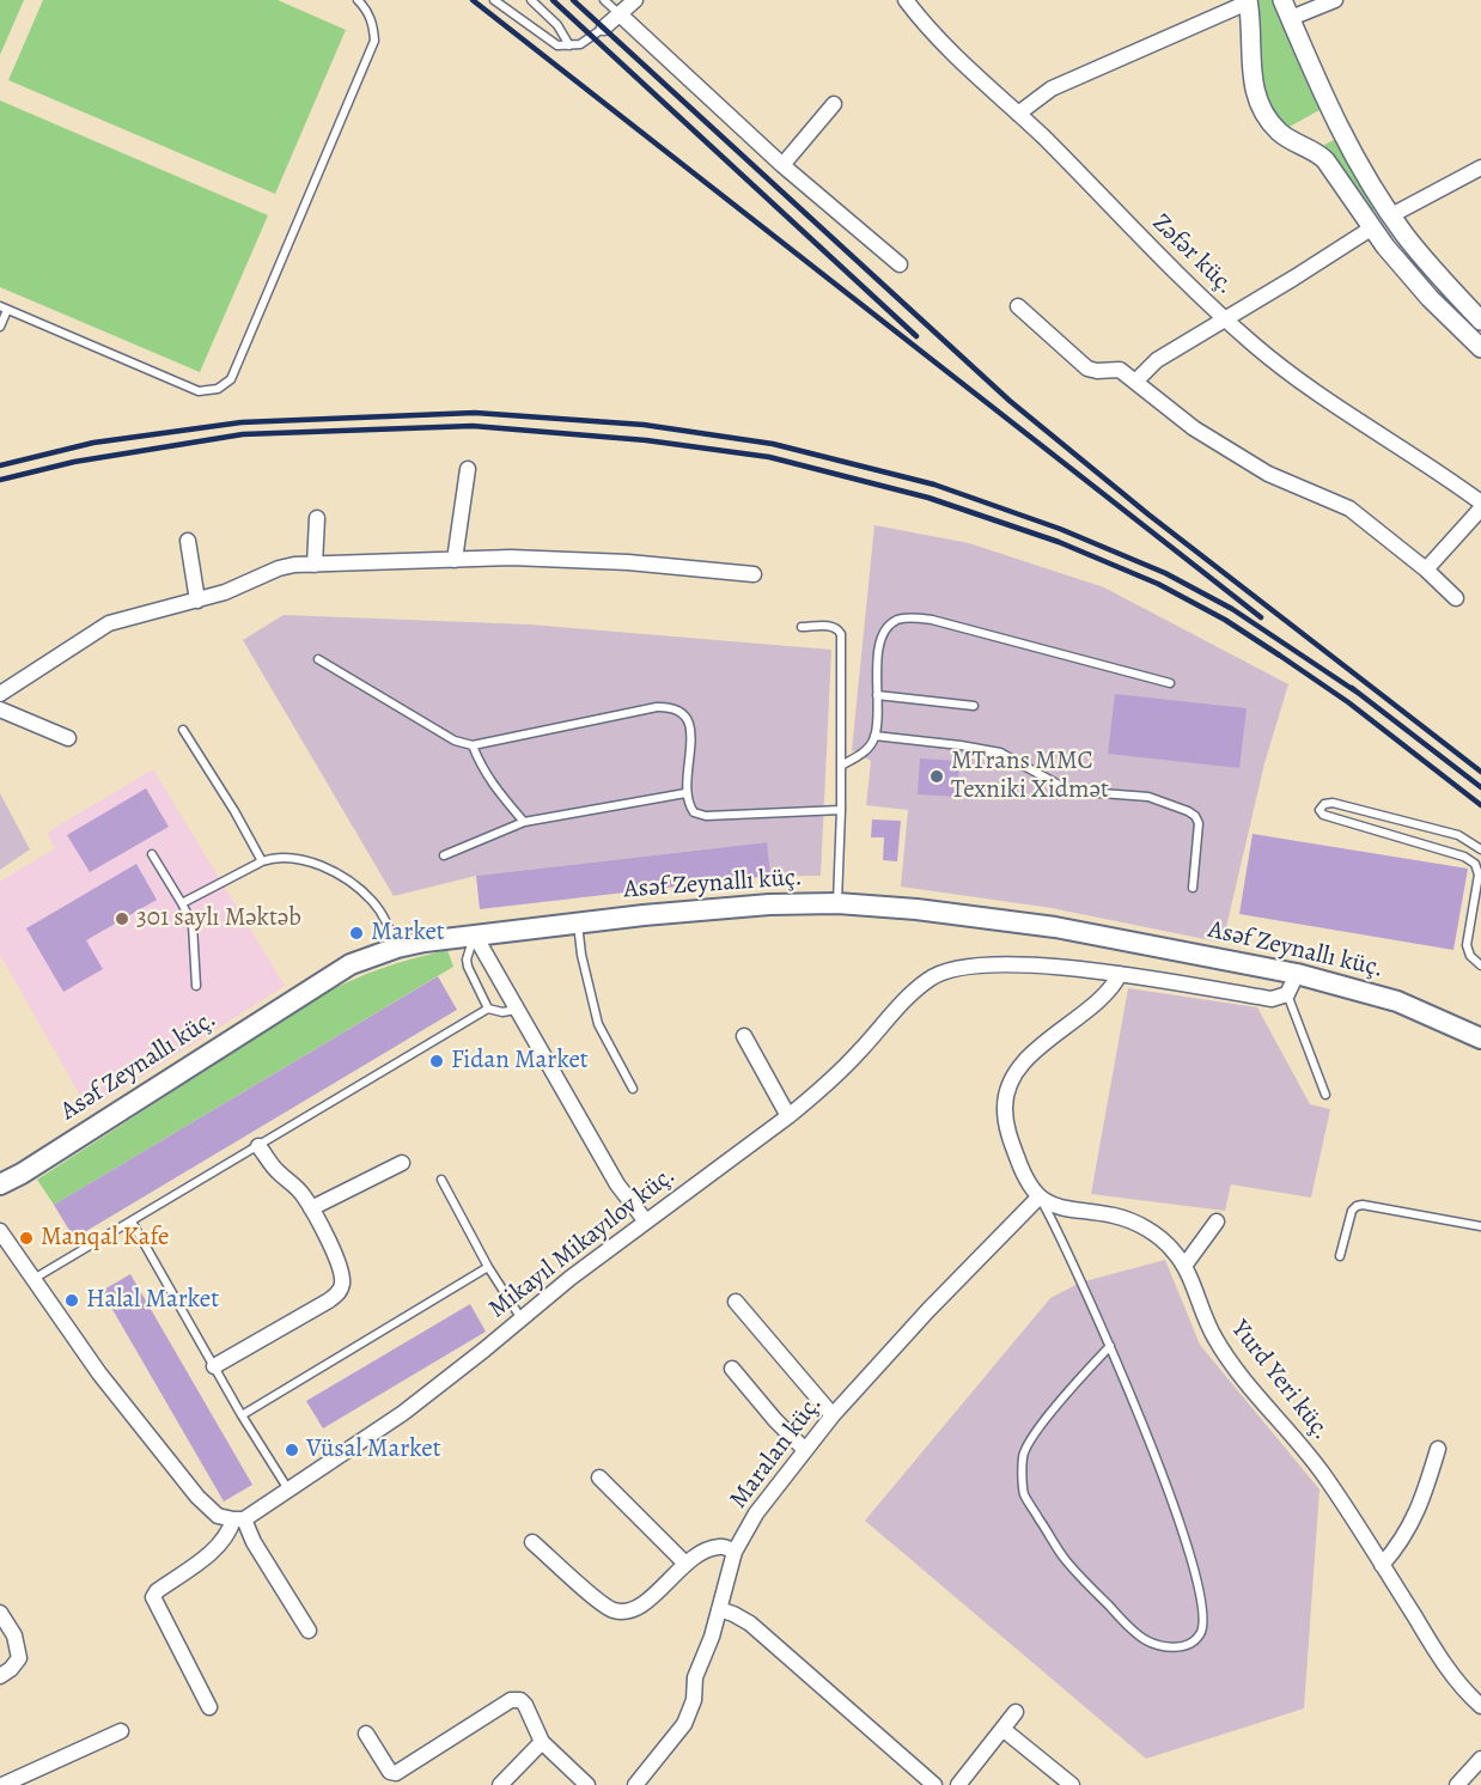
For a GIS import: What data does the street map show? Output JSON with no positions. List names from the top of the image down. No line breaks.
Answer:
{"streets":{"main road":["Asəf Zeynallı küç."],"street":["Zəfər küç.","Mikayıl Mikayılov küç.","Yurd Yeri küç.","Maralan küç."]},"crossings":[["Yurd Yeri küç.","Maralan küç."]],"places":["MTrans MMC Texniki Xidmət","301 saylı Məktəb","Market","Fidan Market","Manqal Kafe","Halal Market","Vüsal Market"]}
